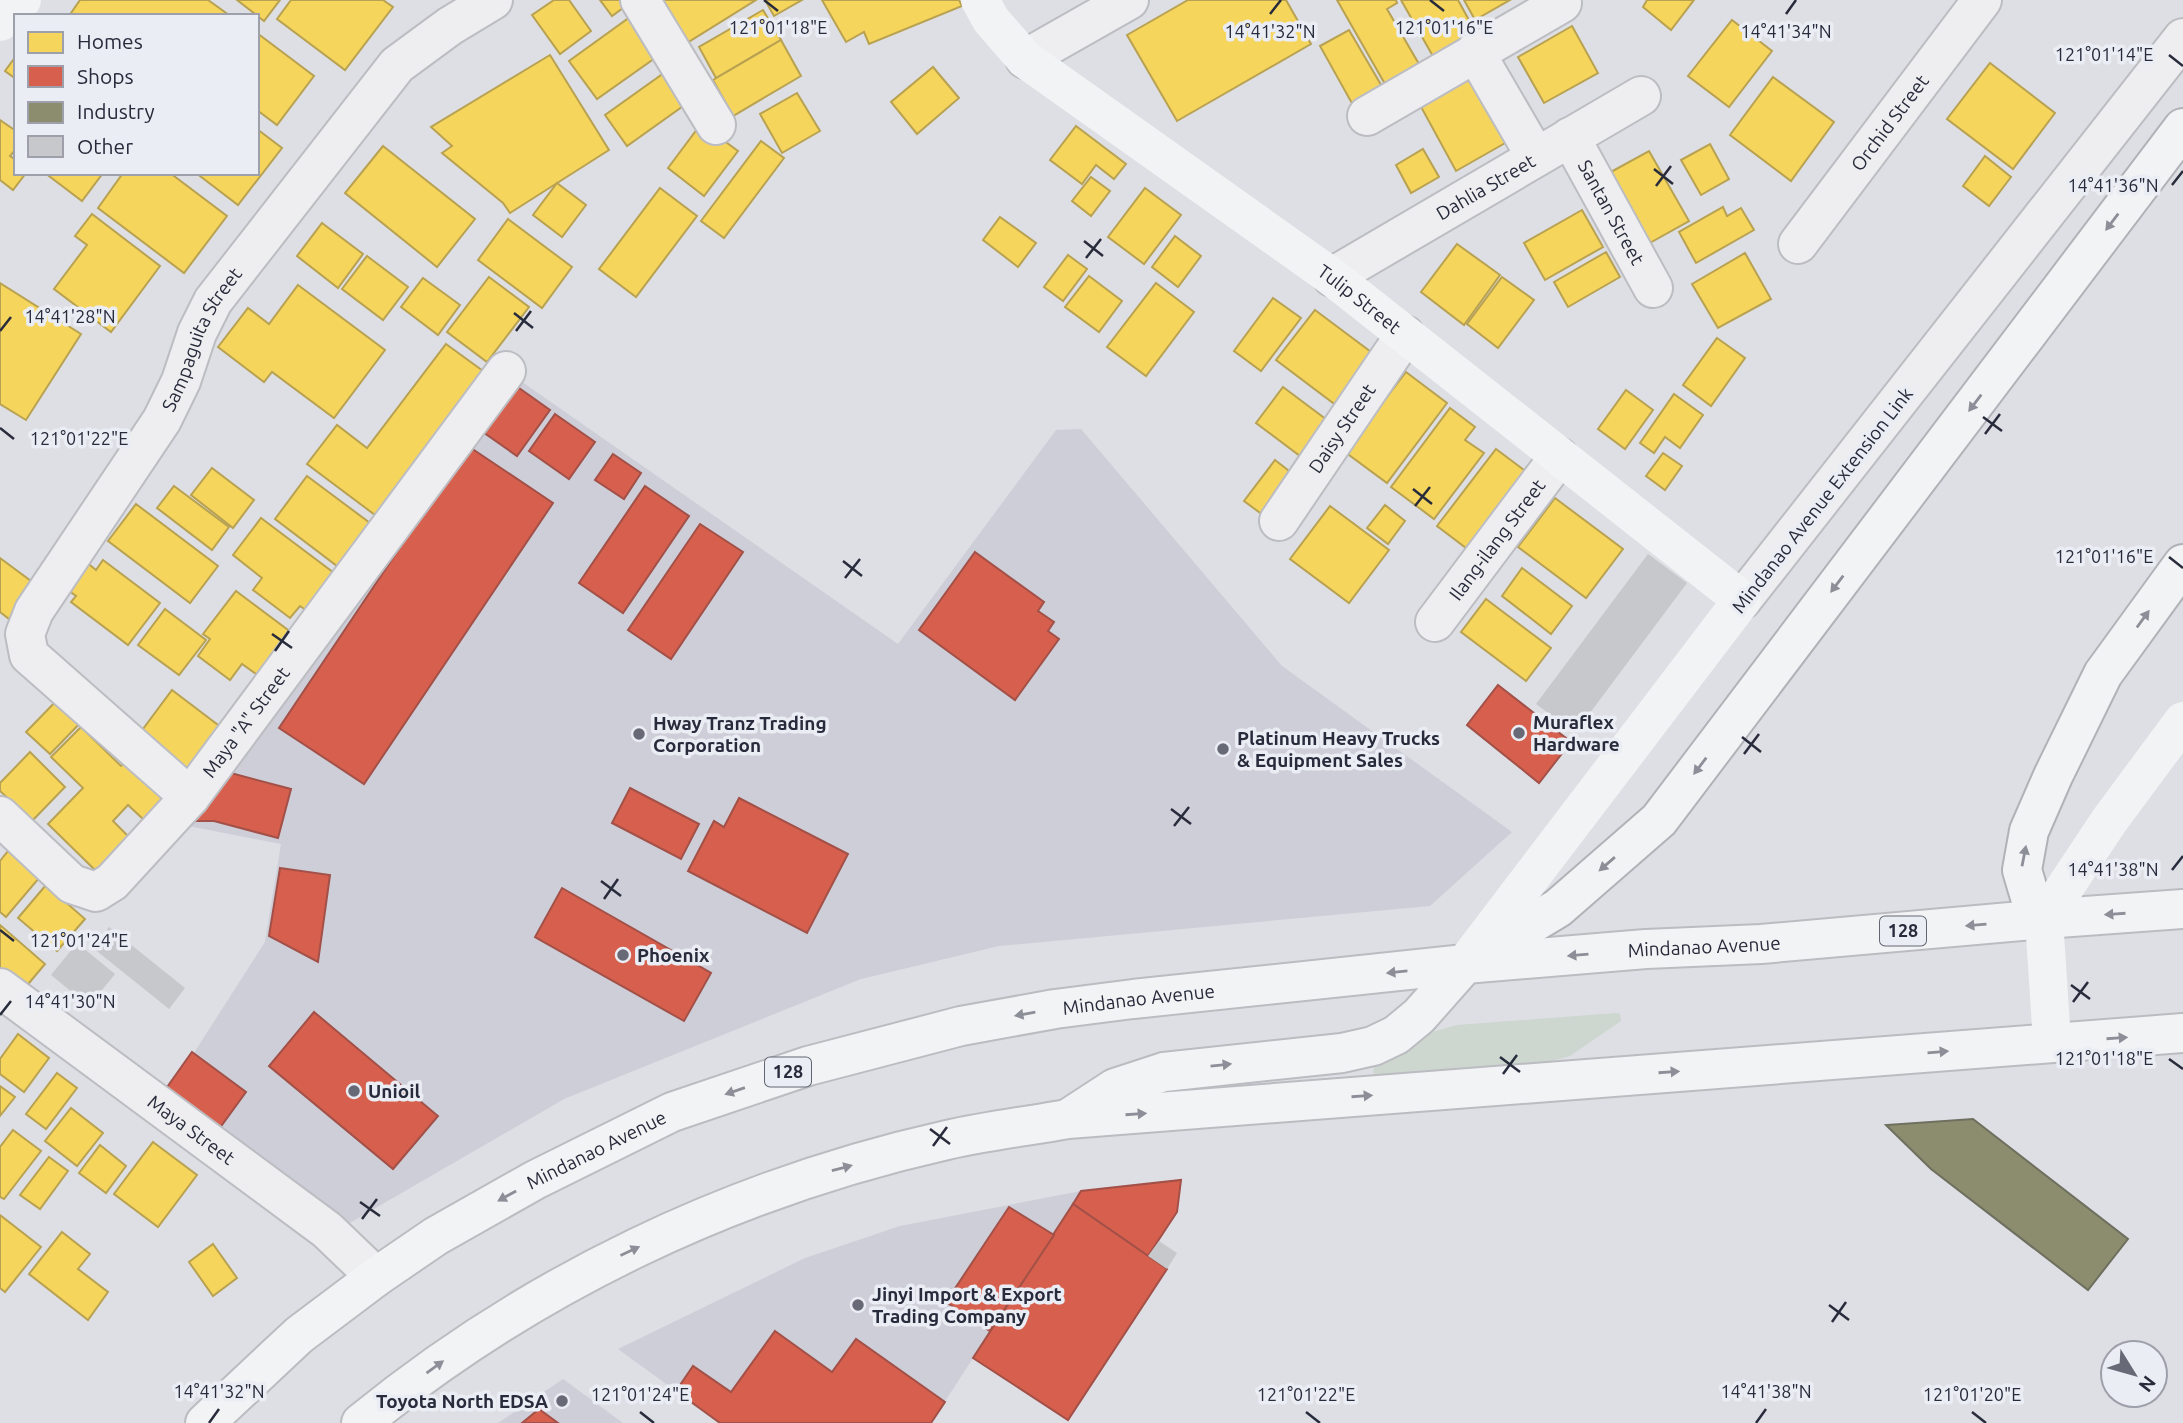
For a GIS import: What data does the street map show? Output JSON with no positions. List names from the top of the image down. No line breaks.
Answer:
{"streets":{"main road":["Tulip Street","Mindanao Avenue Extension Link","128","Mindanao Avenue"],"street":["Orchid Street","Dahlia Street","Santan Street","Sampaguita Street","Daisy Street","Ilang-ilang Street","Maya \"A\" Street","Maya Street"]},"crossings":[["Dahlia Street","Santan Street"],["Dahlia Street","Tulip Street"],["Tulip Street","Daisy Street"],["Tulip Street","Mindanao Avenue Extension Link"],["Tulip Street","Ilang-ilang Street"],["Sampaguita Street","Maya \"A\" Street"],["Mindanao Avenue Extension Link","Mindanao Avenue"],["Mindanao Avenue","Maya Street"]],"places":["Muraflex Hardware","Hway Tranz Trading Corporation","Platinum Heavy Trucks & Equipment Sales","Phoenix","Unioil","Jinyi Import & Export Trading Company","Toyota North EDSA"],"legend":["Homes","Shops","Industry","Other"],"north":"bottom right","coordinates":["121°01'18\"E","121°01'16\"E","14°41'32\"N","14°41'34\"N","121°01'14\"E","14°41'36\"N","14°41'28\"N","121°01'22\"E","14°41'38\"N","121°01'24\"E","14°41'30\"N","121°01'20\"E"]}
